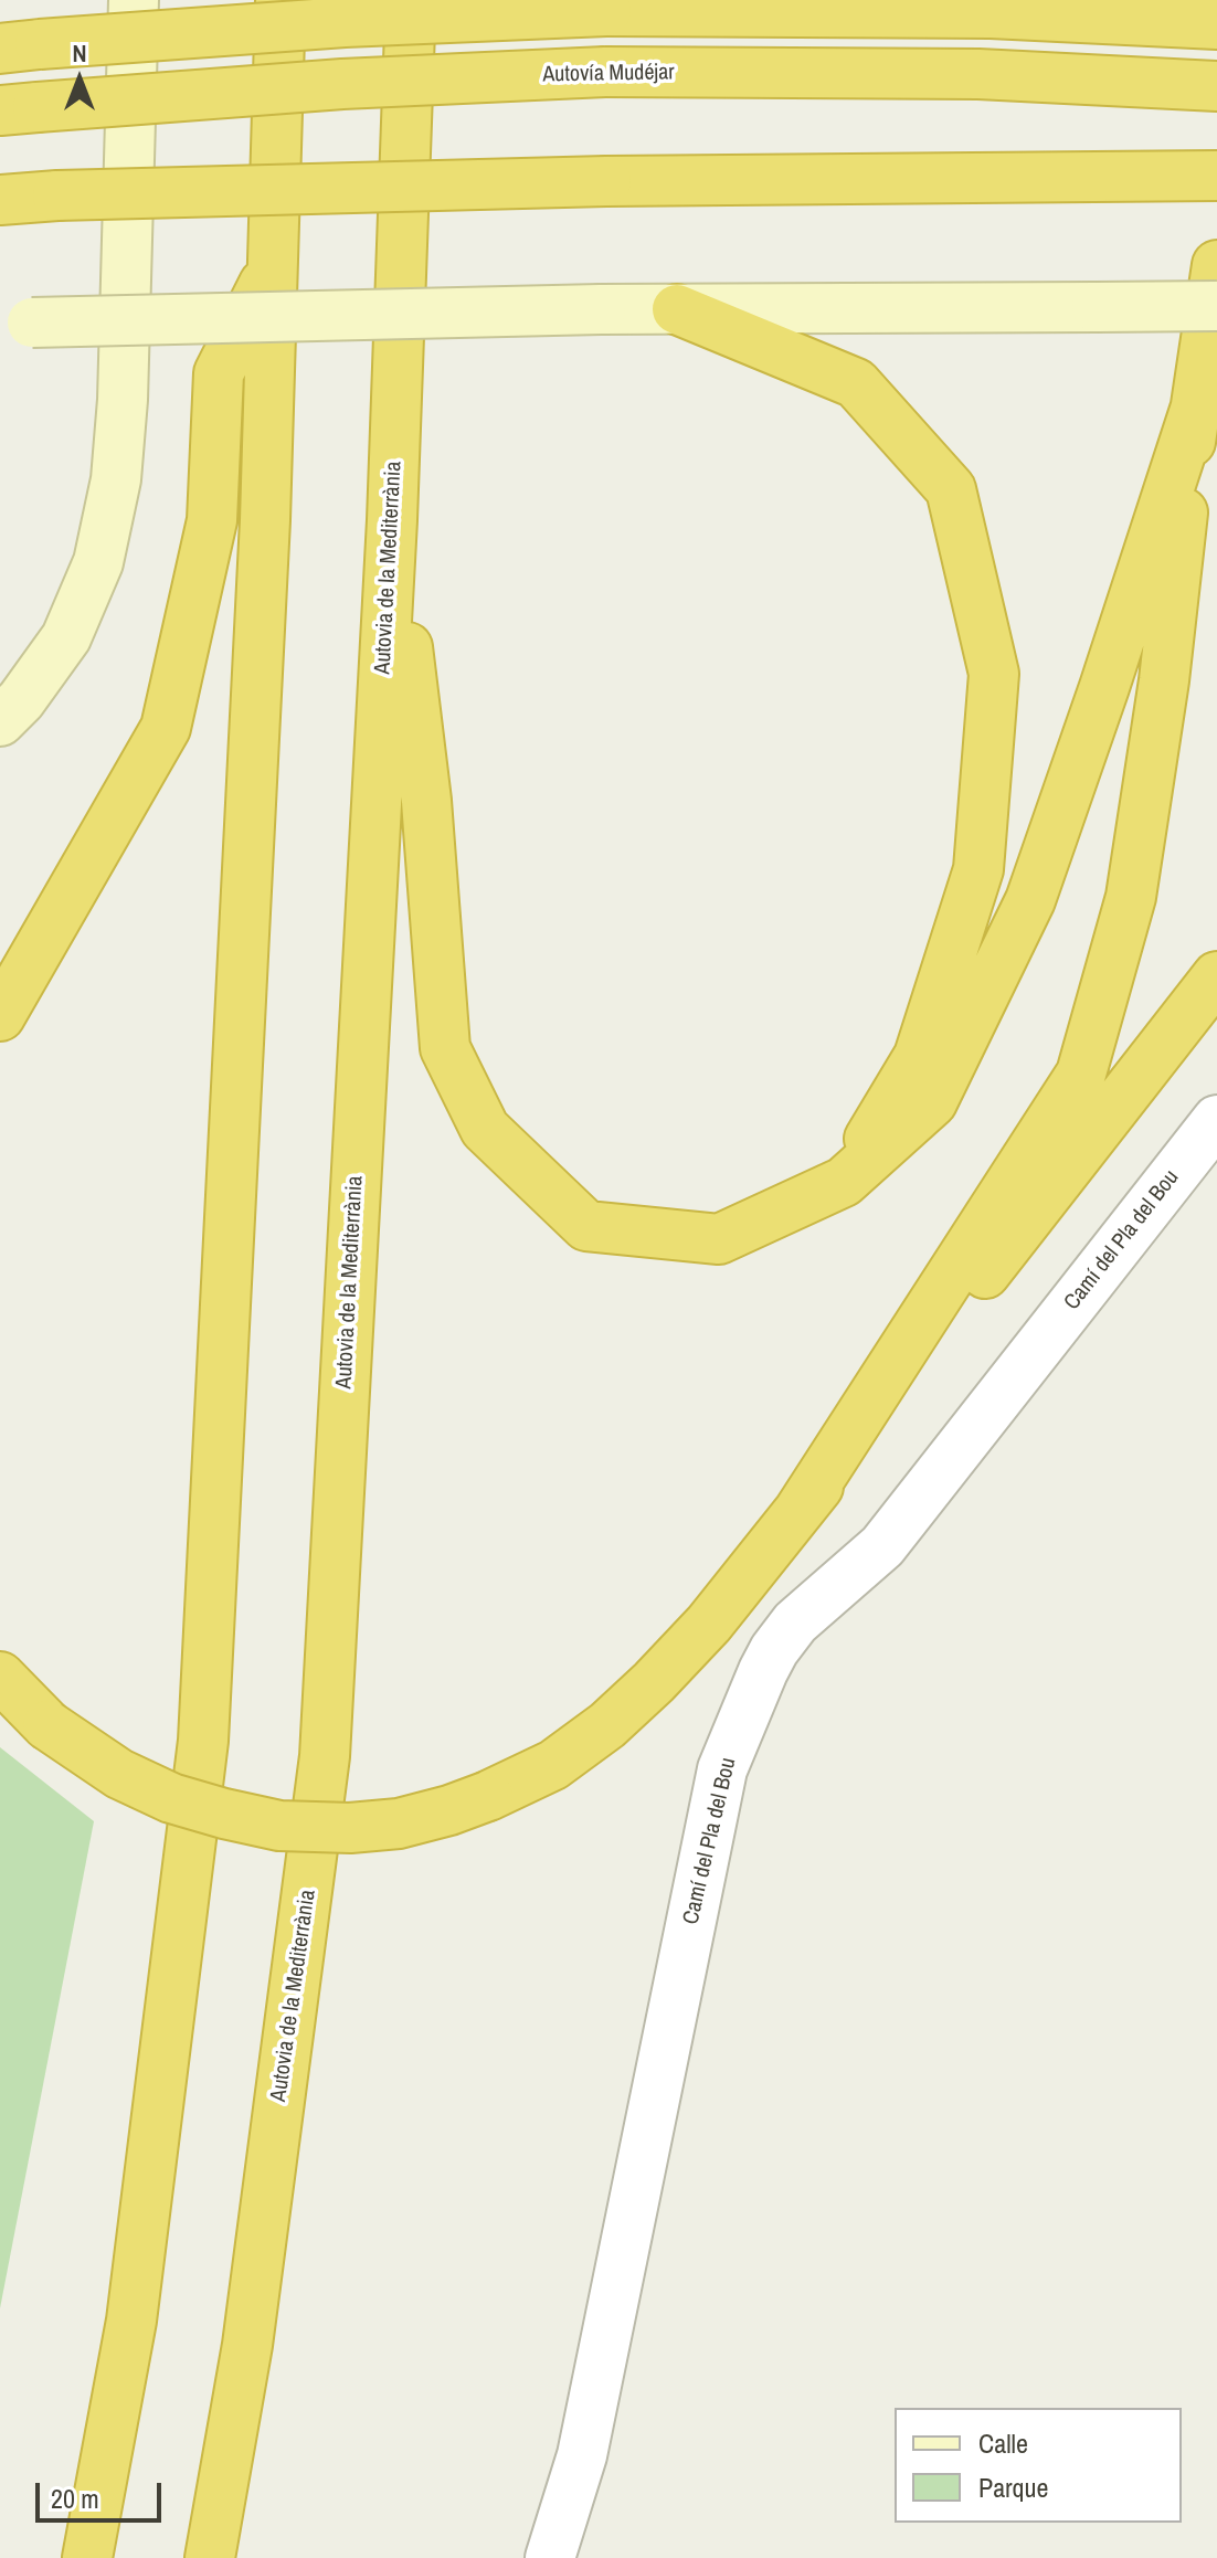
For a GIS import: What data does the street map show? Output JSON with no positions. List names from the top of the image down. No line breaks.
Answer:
{"streets":{"highway":["Autovía Mudéjar","Autovia de la Mediterrània"],"street":["Camí del Pla del Bou"]},"legend":["Calle","Parque"],"scale_bar":"20 m","north":"top"}
